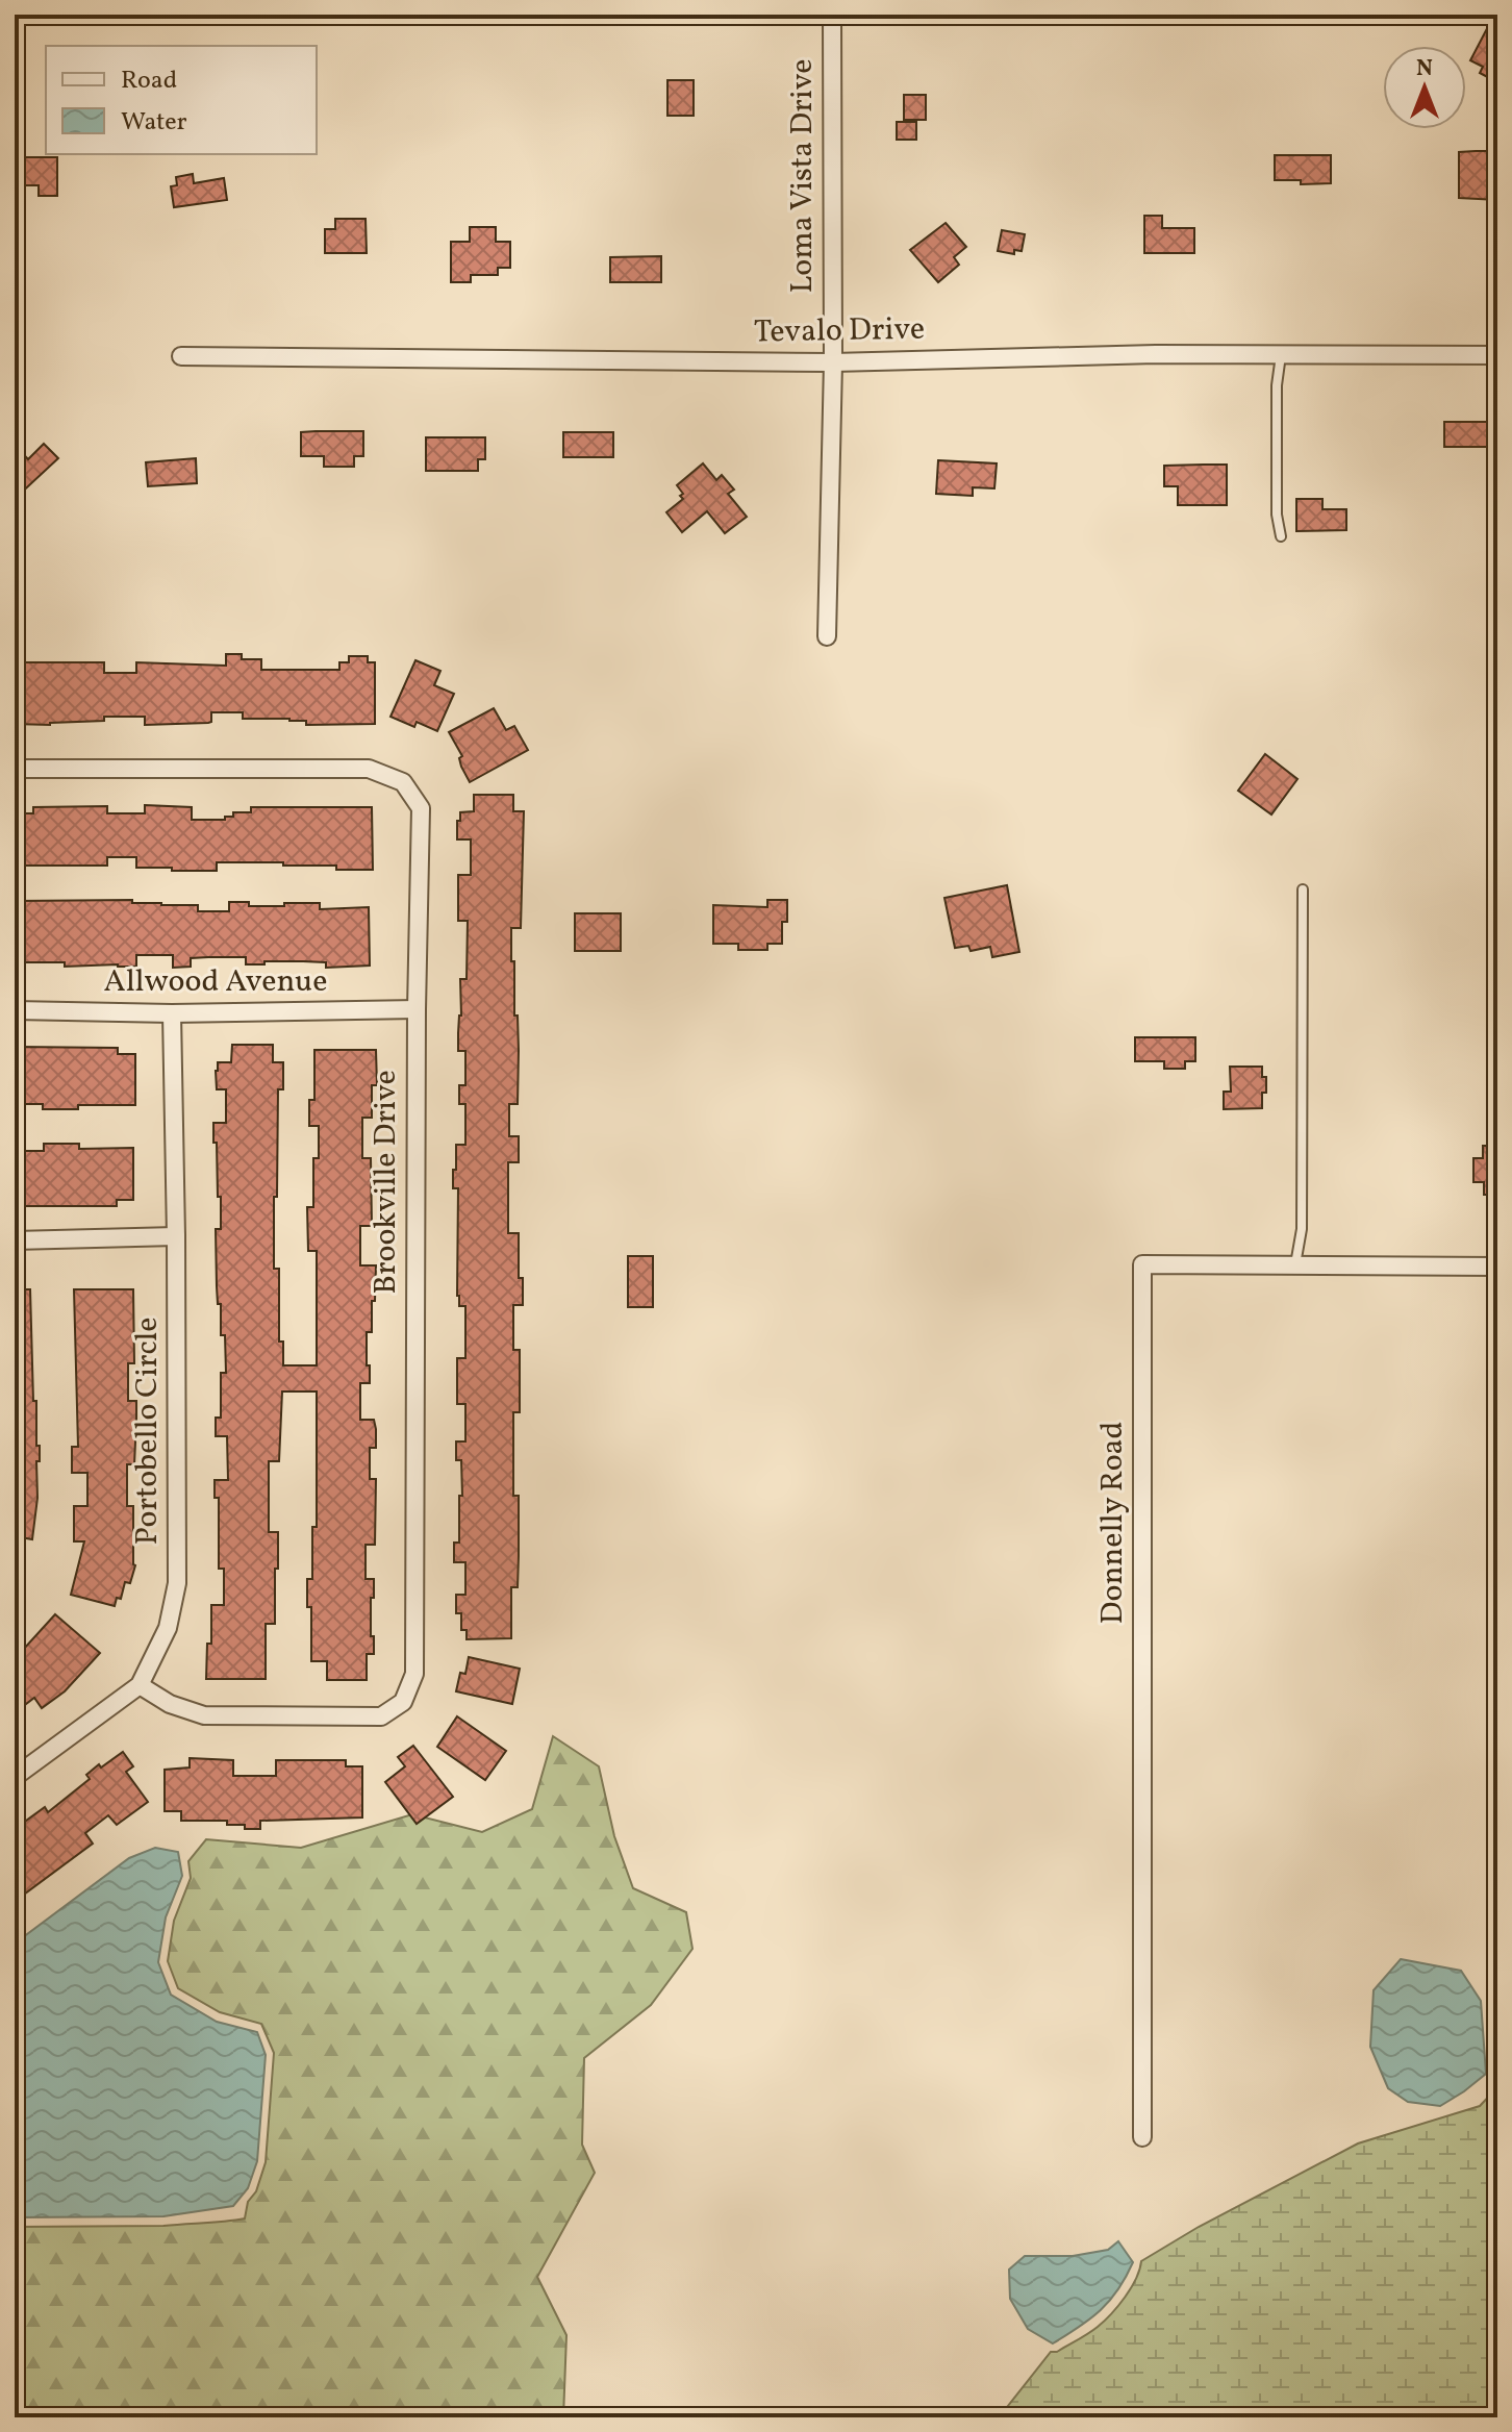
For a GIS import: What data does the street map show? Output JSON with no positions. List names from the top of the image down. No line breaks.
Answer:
{"streets":{"street":["Loma Vista Drive","Tevalo Drive","Allwood Avenue","Brookville Drive","Portobello Circle","Donnelly Road"]},"crossings":[["Loma Vista Drive","Tevalo Drive"],["Allwood Avenue","Brookville Drive"],["Allwood Avenue","Portobello Circle"],["Brookville Drive","Portobello Circle"]],"legend":["Road","Water"],"north":"top"}
